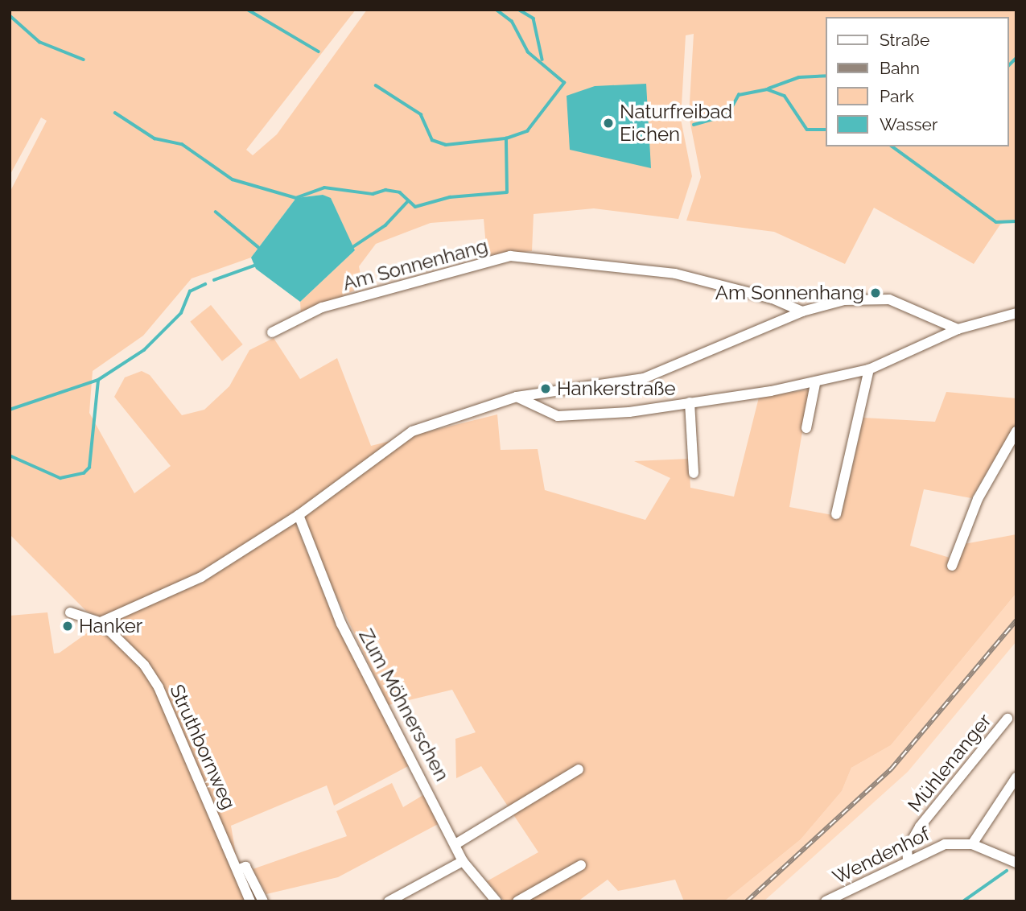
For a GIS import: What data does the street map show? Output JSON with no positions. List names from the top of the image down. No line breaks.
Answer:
{"streets":{"street":["Am Sonnenhang","Zum Möhnerschen","Struthbornweg","Mühlenanger","Wendenhof"]},"crossings":[["Mühlenanger","Wendenhof"]],"places":["Naturfreibad Eichen","Am Sonnenhang","Hankerstraße","Hanker"],"legend":["Straße","Bahn","Park","Wasser"]}
